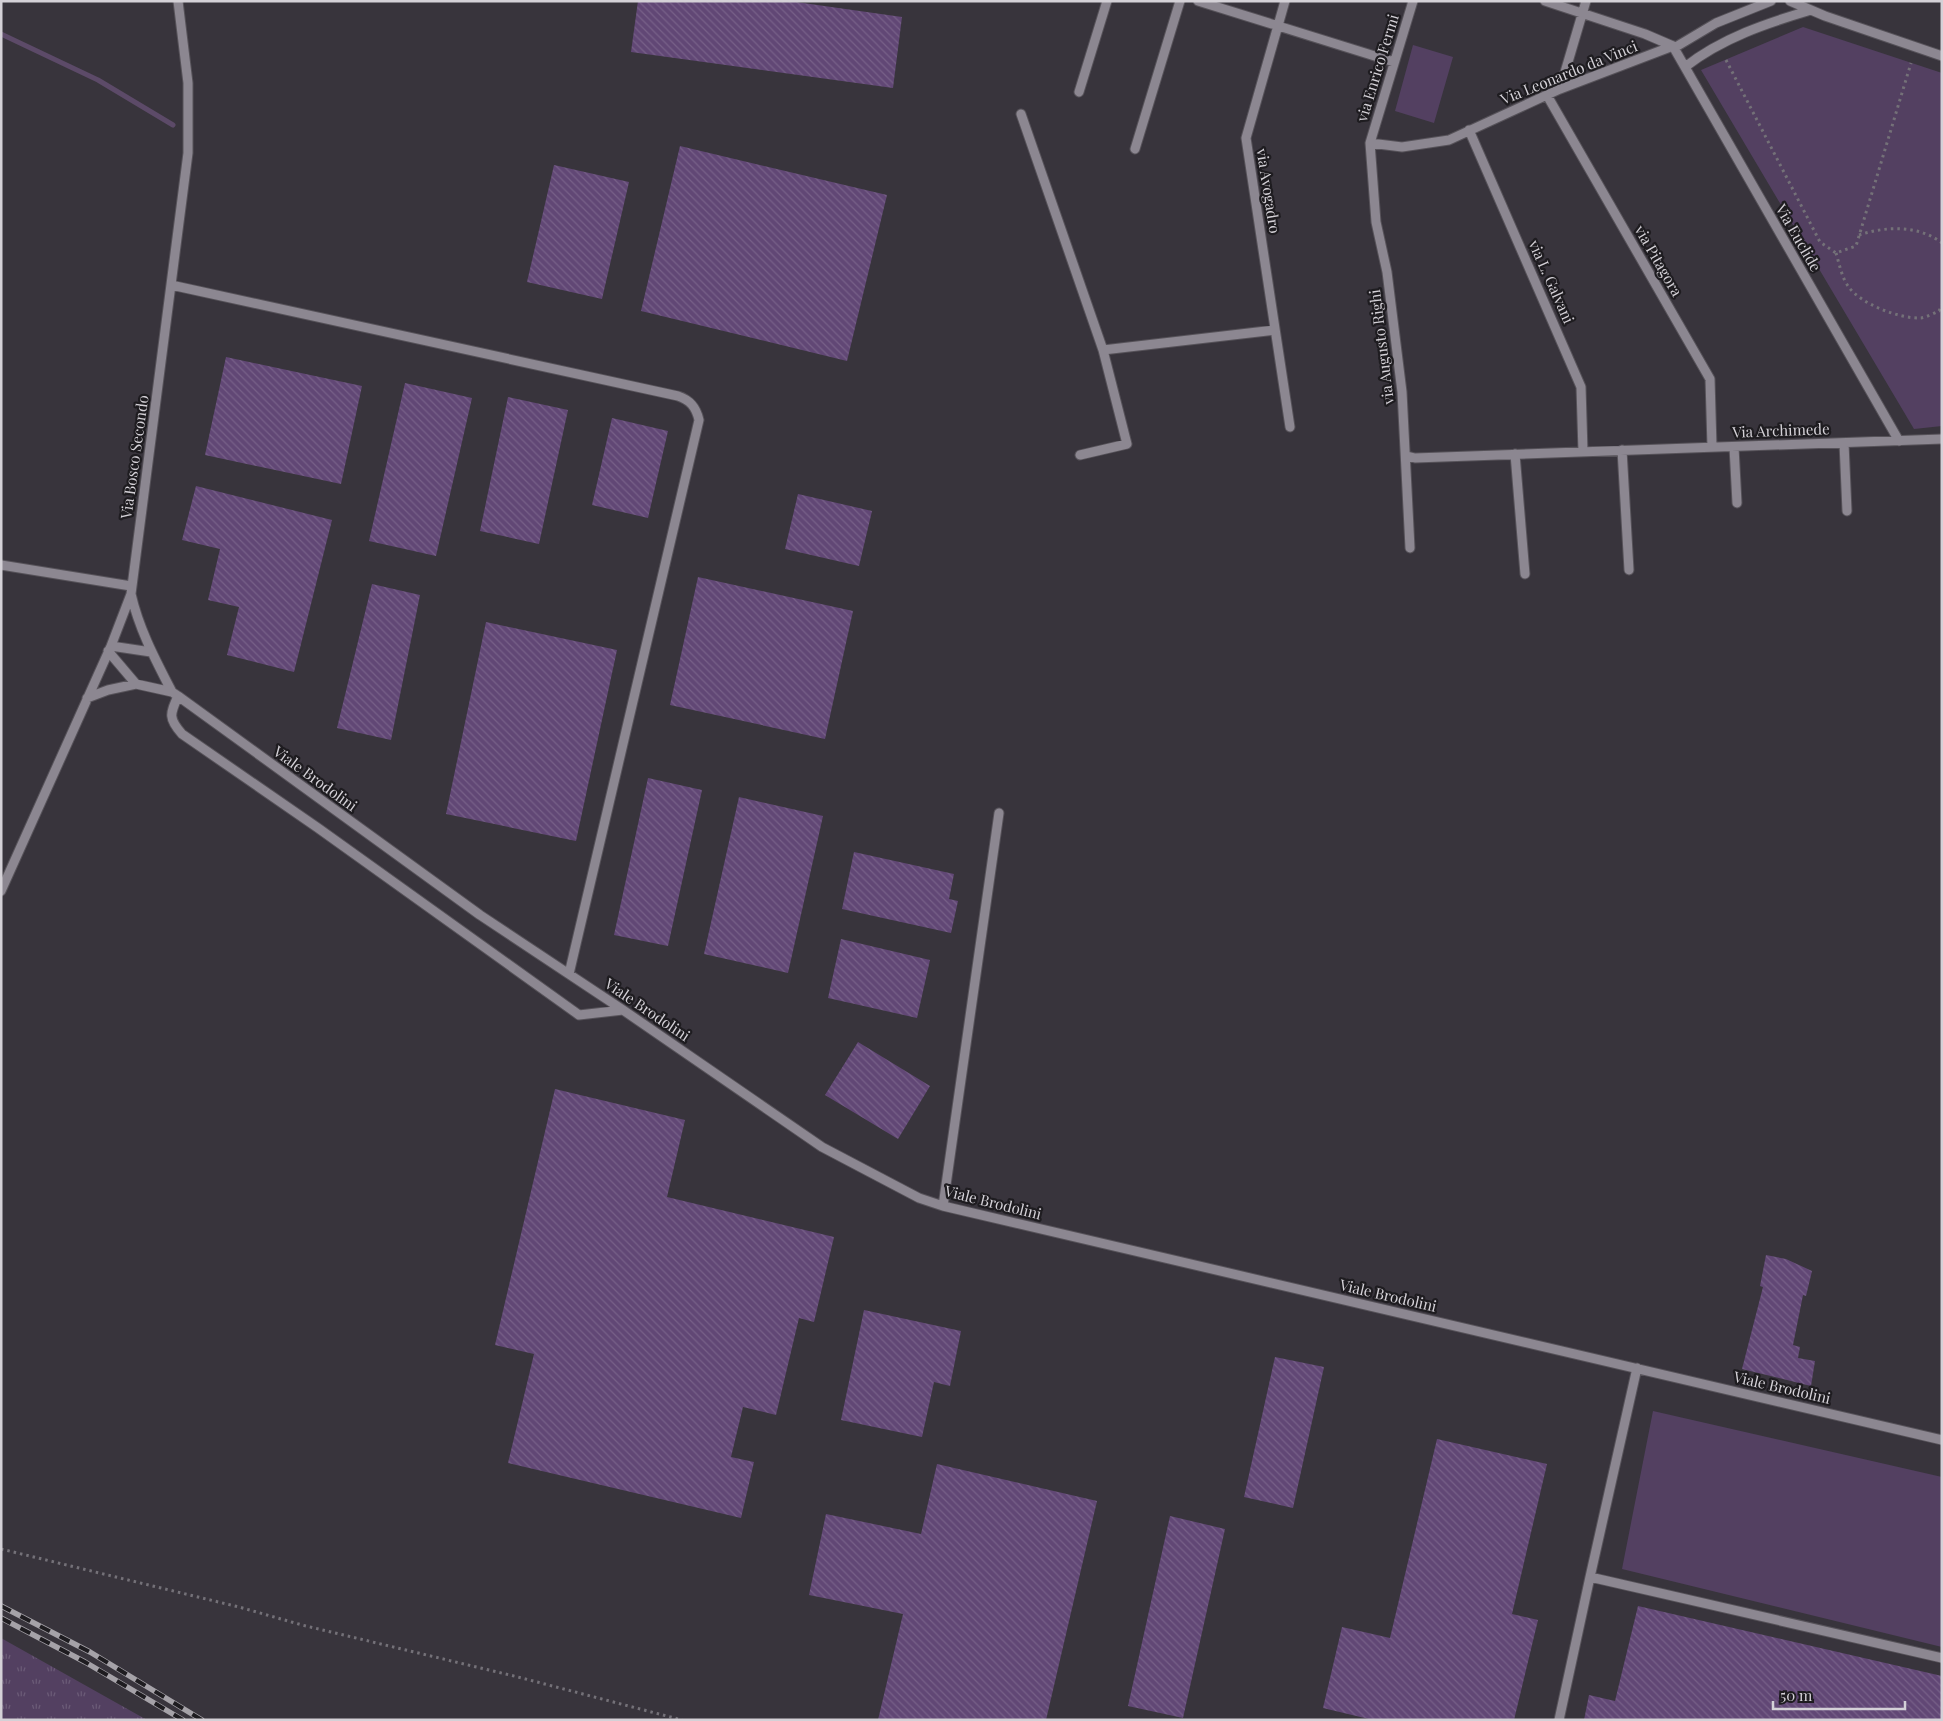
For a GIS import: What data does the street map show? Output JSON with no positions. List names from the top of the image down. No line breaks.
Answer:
{"streets":{"street":["via Enrico Fermi","Via Leonardo da Vinci","via Avogadro","Via Euclide","via Pitagora","via L. Galvani","via Augusto Righi","Via Archimede","Via Bosco Secondo","Viale Brodolini"]},"crossings":[["via Enrico Fermi","Via Leonardo da Vinci"],["via Enrico Fermi","via Augusto Righi"],["Via Leonardo da Vinci","Via Euclide"],["Via Leonardo da Vinci","via Pitagora"],["Via Leonardo da Vinci","via L. Galvani"],["Via Leonardo da Vinci","via Augusto Righi"],["Via Euclide","Via Archimede"],["via Pitagora","Via Archimede"],["via L. Galvani","Via Archimede"],["via Augusto Righi","Via Archimede"]],"scale_bar":"50 m"}
